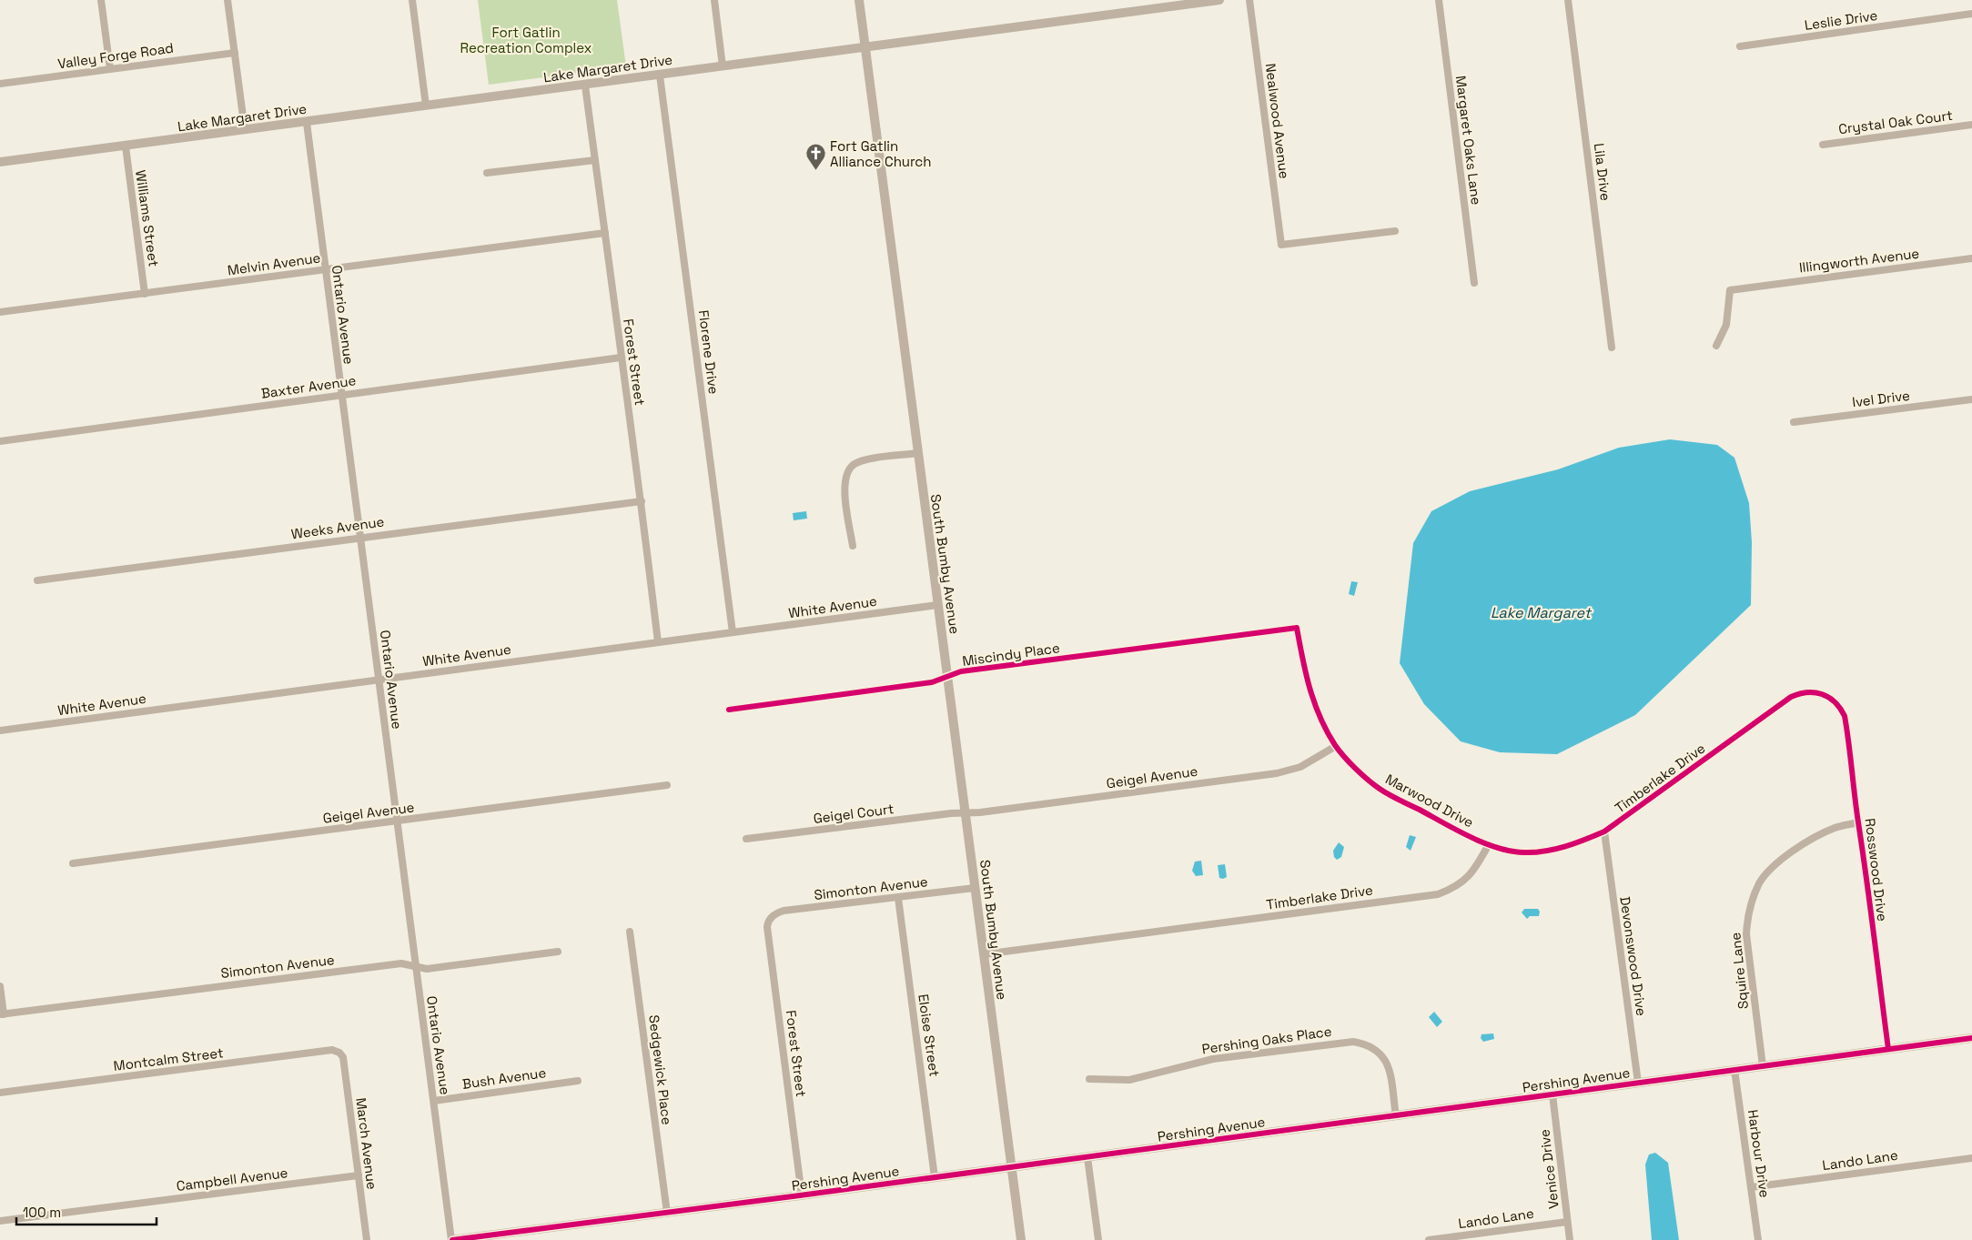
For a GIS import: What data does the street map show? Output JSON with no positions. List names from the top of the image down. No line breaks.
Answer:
{"streets":{"street":["Leslie Drive","Valley Forge Road","Lake Margaret Drive","Nealwood Avenue","Crystal Oak Court","Margaret Oaks Lane","Lila Drive","Williams Street","Illingworth Avenue","Melvin Avenue","Ontario Avenue","Florene Drive","Forest Street","Baxter Avenue","Ivel Drive","Weeks Avenue","South Bumby Avenue","White Avenue","Miscindy Place","Geigel Avenue","Timberlake Drive","Marwood Drive","Geigel Court","Rosswood Drive","Simonton Avenue","Devonswood Drive","Squire Lane","Eloise Street","Pershing Oaks Place","Montcalm Street","Sedgewick Place","Bush Avenue","Pershing Avenue","March Avenue","Harbour Drive","Lando Lane","Venice Drive","Campbell Avenue"]},"crossings":[["Lake Margaret Drive","Williams Street"],["Lake Margaret Drive","Ontario Avenue"],["Lake Margaret Drive","Florene Drive"],["Lake Margaret Drive","Forest Street"],["Lake Margaret Drive","South Bumby Avenue"],["Williams Street","Melvin Avenue"],["Melvin Avenue","Ontario Avenue"],["Melvin Avenue","Forest Street"],["Ontario Avenue","Baxter Avenue"],["Ontario Avenue","Weeks Avenue"],["Ontario Avenue","White Avenue"],["Ontario Avenue","Geigel Avenue"],["Ontario Avenue","Simonton Avenue"],["Ontario Avenue","Bush Avenue"],["Ontario Avenue","Pershing Avenue"],["Florene Drive","White Avenue"],["Forest Street","Baxter Avenue"],["Forest Street","Weeks Avenue"],["Forest Street","White Avenue"],["Forest Street","Simonton Avenue"],["Forest Street","Pershing Avenue"],["South Bumby Avenue","White Avenue"],["South Bumby Avenue","Miscindy Place"],["South Bumby Avenue","Geigel Avenue"],["South Bumby Avenue","Timberlake Drive"],["South Bumby Avenue","Geigel Court"],["South Bumby Avenue","Simonton Avenue"],["South Bumby Avenue","Pershing Avenue"],["Miscindy Place","Marwood Drive"],["Geigel Avenue","Marwood Drive"],["Geigel Avenue","Geigel Court"],["Timberlake Drive","Marwood Drive"],["Timberlake Drive","Rosswood Drive"],["Timberlake Drive","Devonswood Drive"],["Rosswood Drive","Squire Lane"],["Rosswood Drive","Pershing Avenue"],["Simonton Avenue","Eloise Street"],["Devonswood Drive","Pershing Avenue"],["Squire Lane","Pershing Avenue"],["Eloise Street","Pershing Avenue"],["Pershing Oaks Place","Pershing Avenue"],["Montcalm Street","March Avenue"],["Sedgewick Place","Pershing Avenue"],["Pershing Avenue","Harbour Drive"],["Pershing Avenue","Venice Drive"],["March Avenue","Campbell Avenue"],["Harbour Drive","Lando Lane"],["Lando Lane","Venice Drive"]],"water":["Lake Margaret"],"parks":["Fort Gatlin Recreation Complex"],"places":{"church":["Fort Gatlin Alliance Church"]},"scale_bar":"100 m"}
